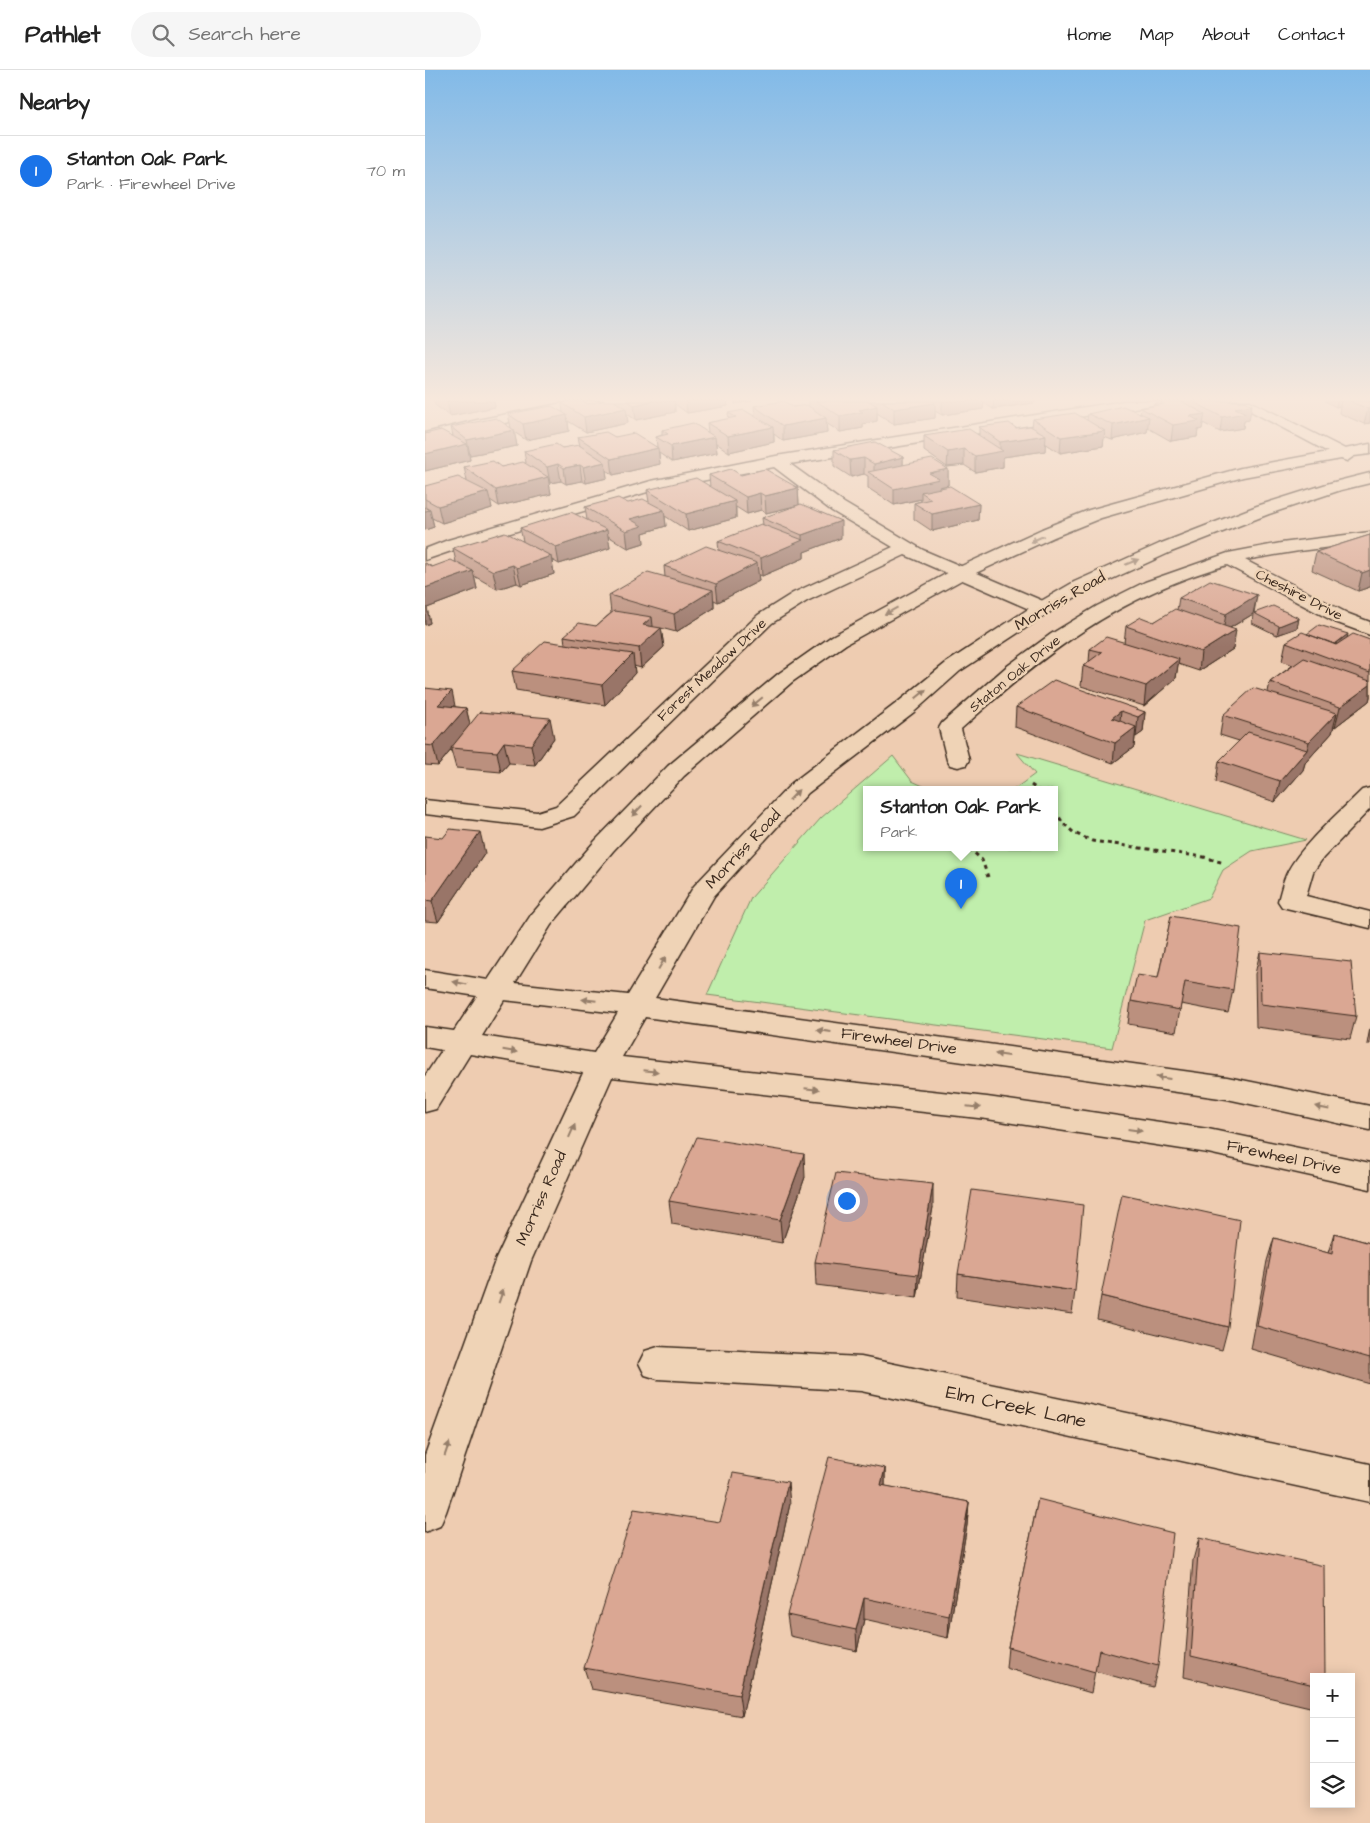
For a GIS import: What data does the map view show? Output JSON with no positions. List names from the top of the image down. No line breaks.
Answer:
{"streets":{"street":["Cheshire Drive","Morriss Road","Forest Meadow Drive","Staton Oak Drive","Firewheel Drive","Elm Creek Lane"]},"crossings":[["Cheshire Drive","Staton Oak Drive"],["Morriss Road","Firewheel Drive"]],"page":{"header":"Pathlet","search":"Search here","nav":["Home","Map","About","Contact"],"heading":"Nearby","list":[{"mark":"1","name":"Stanton Oak Park","note":"Park · Firewheel Drive","value":"70 m"}],"popup":["Stanton Oak Park","Park"],"pins":"1","map_buttons":["+","−"]}}
